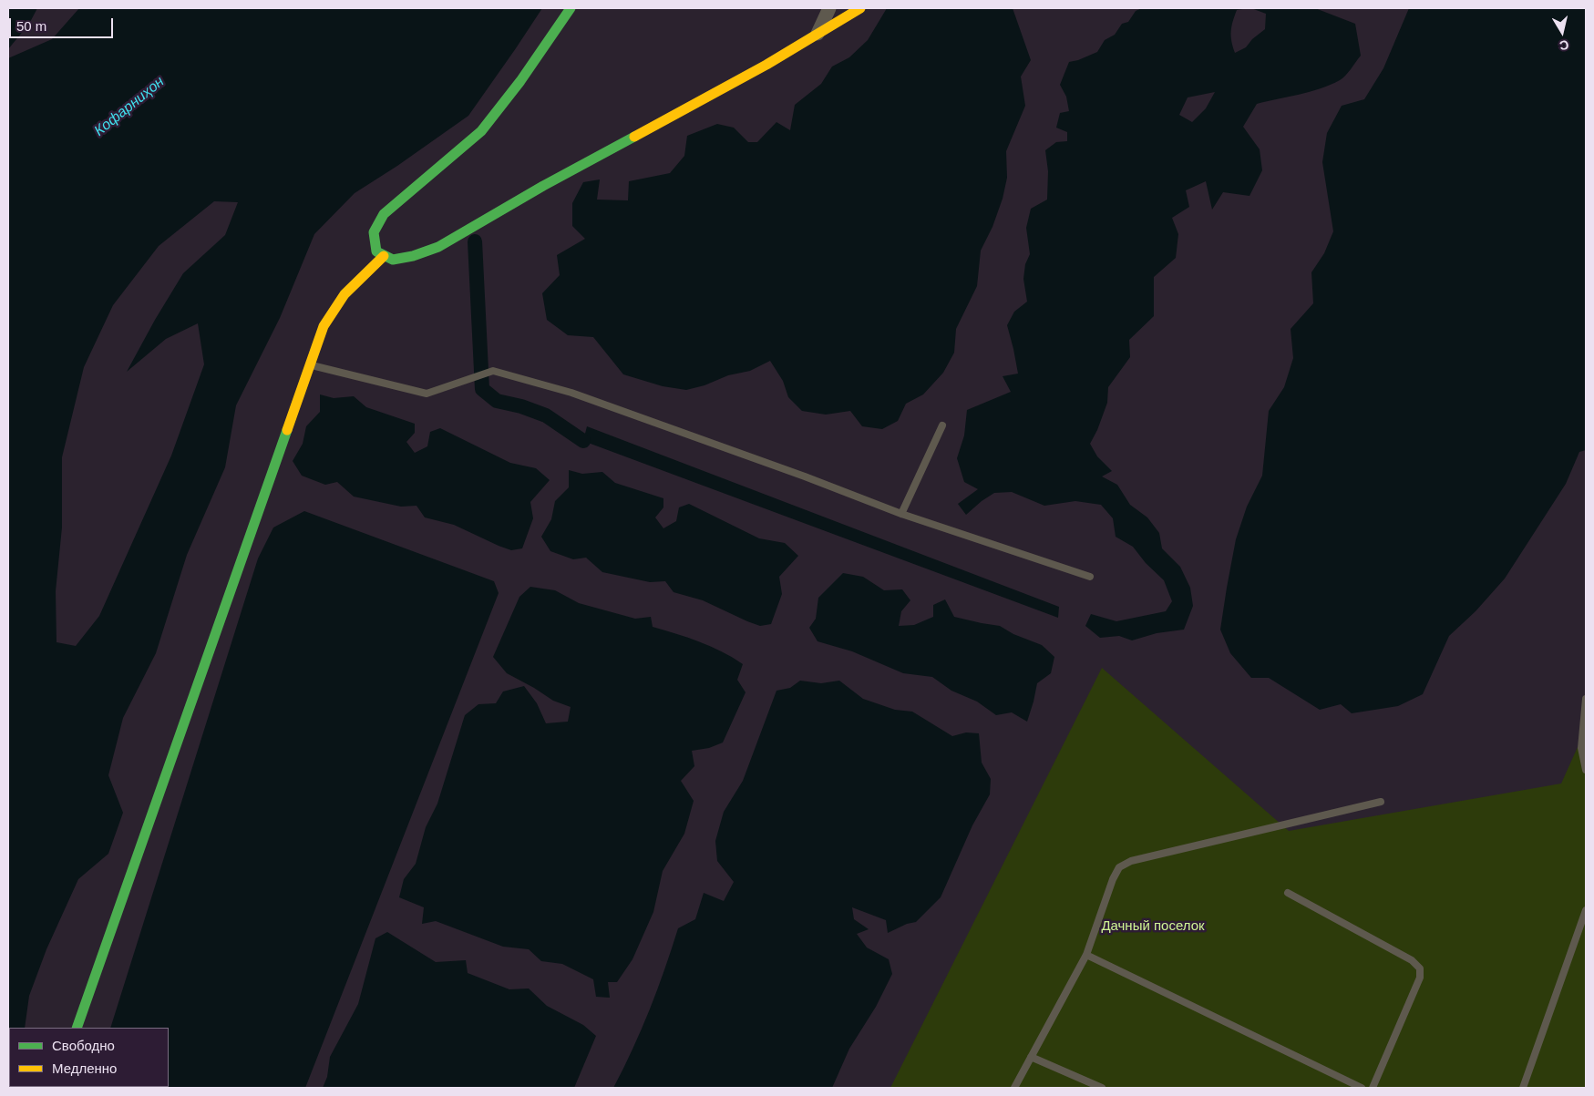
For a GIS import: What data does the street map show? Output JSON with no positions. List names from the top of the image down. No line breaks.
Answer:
{"water":["Кофарниҳон"],"parks":["Дачный поселок"],"legend":["Свободно","Медленно"],"scale_bar":"50 m","north":"bottom"}
